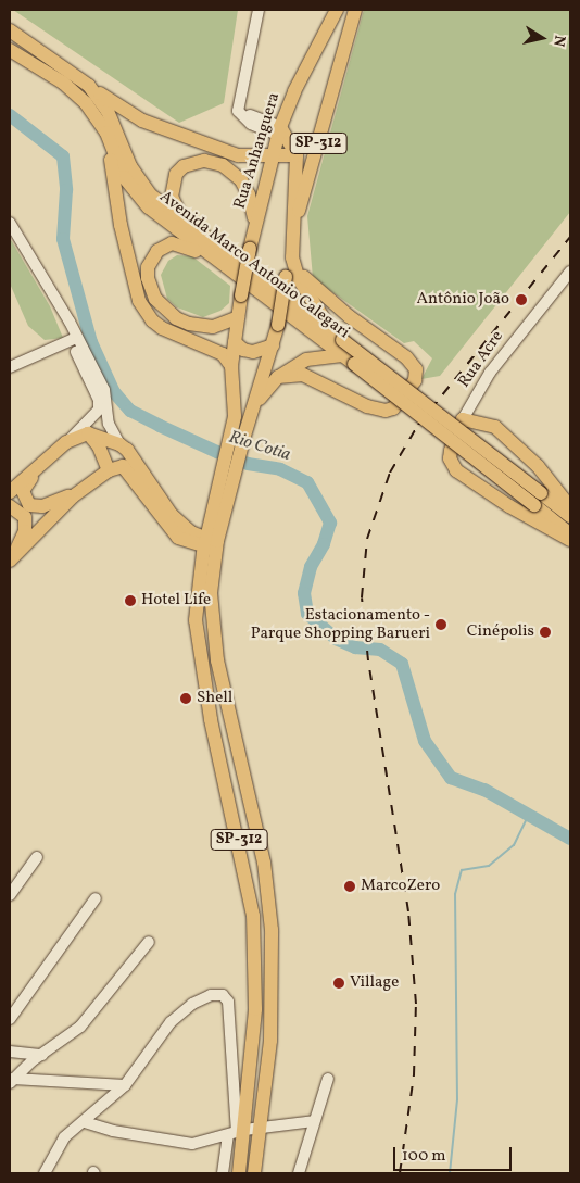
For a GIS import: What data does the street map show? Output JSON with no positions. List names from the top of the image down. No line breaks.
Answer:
{"streets":{"main road":["SP-312","Rua Anhanguera","Avenida Marco Antonio Calegari"],"street":["Rua Acre"]},"crossings":[["SP-312","Rua Anhanguera"]],"water":["Rio Cotia"],"places":["Antônio João","Hotel Life","Estacionamento - Parque Shopping Barueri","Cinépolis","Shell","MarcoZero","Village"],"scale_bar":"100 m","north":"right"}
